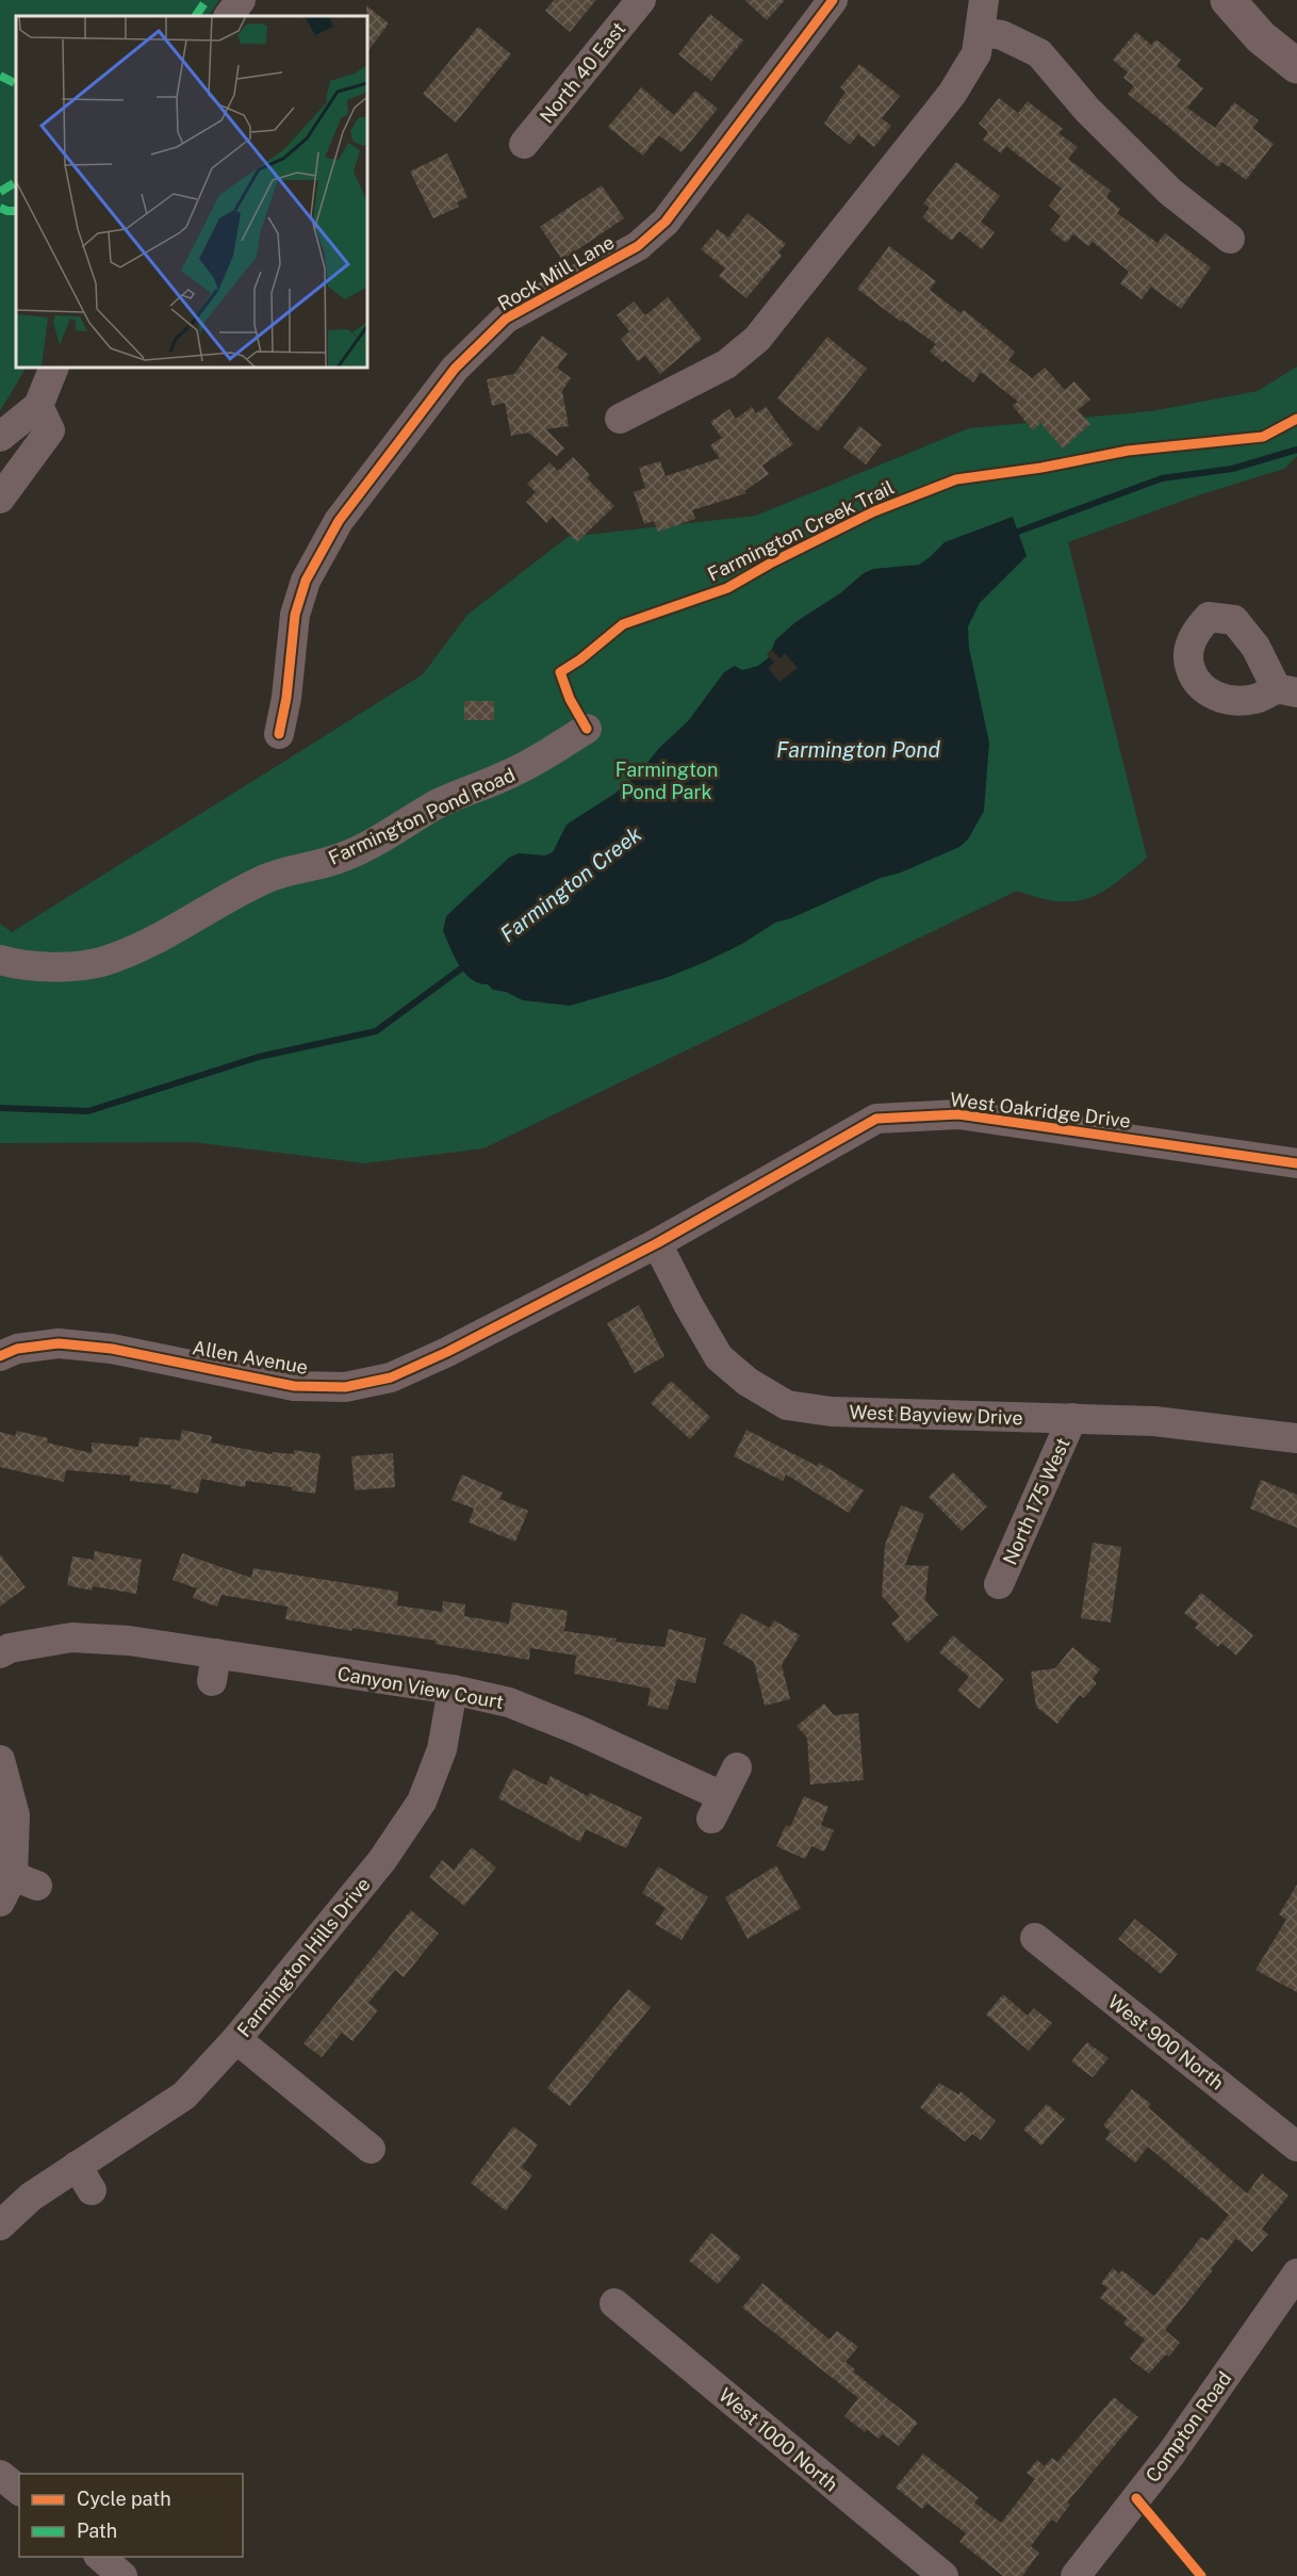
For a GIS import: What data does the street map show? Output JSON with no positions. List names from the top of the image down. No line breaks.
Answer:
{"streets":{"street":["North 40 East","Rock Mill Lane","Farmington Pond Road","West Oakridge Drive","Allen Avenue","West Bayview Drive","North 175 West","Canyon View Court","Farmington Hills Drive","West 900 North","Compton Road","West 1000 North"],"cycle path":["Farmington Creek Trail"]},"crossings":[["West Oakridge Drive","Allen Avenue"],["West Oakridge Drive","West Bayview Drive"],["Allen Avenue","West Bayview Drive"],["West Bayview Drive","North 175 West"],["Canyon View Court","Farmington Hills Drive"]],"water":["Farmington Pond","Farmington Creek"],"parks":["Farmington Pond Park"],"legend":["Cycle path","Path"]}
